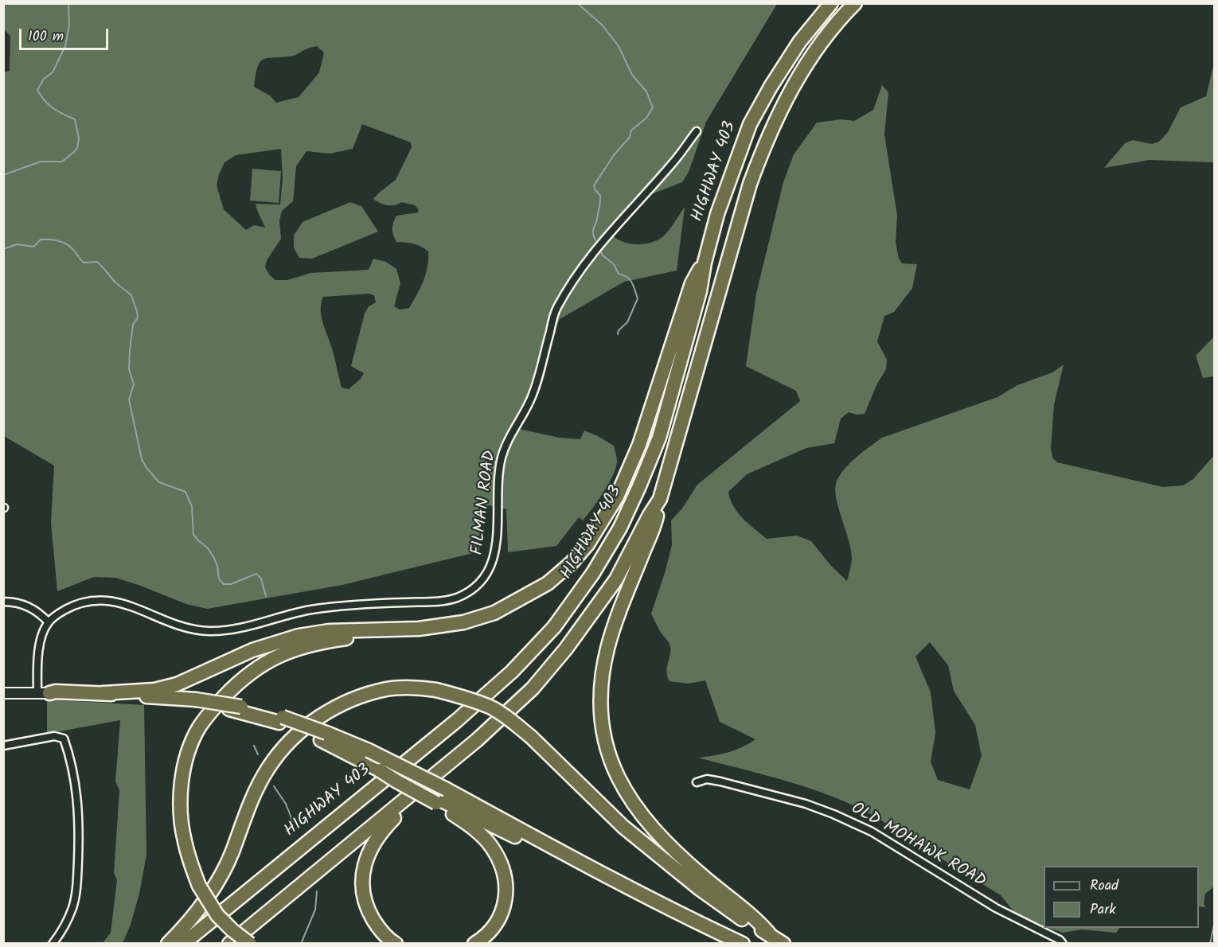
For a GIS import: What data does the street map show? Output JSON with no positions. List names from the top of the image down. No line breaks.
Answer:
{"streets":{"highway":["HIGHWAY 403"],"street":["FILMAN ROAD","OLD MOHAWK ROAD"]},"legend":["Road","Park"],"scale_bar":"100 m"}
